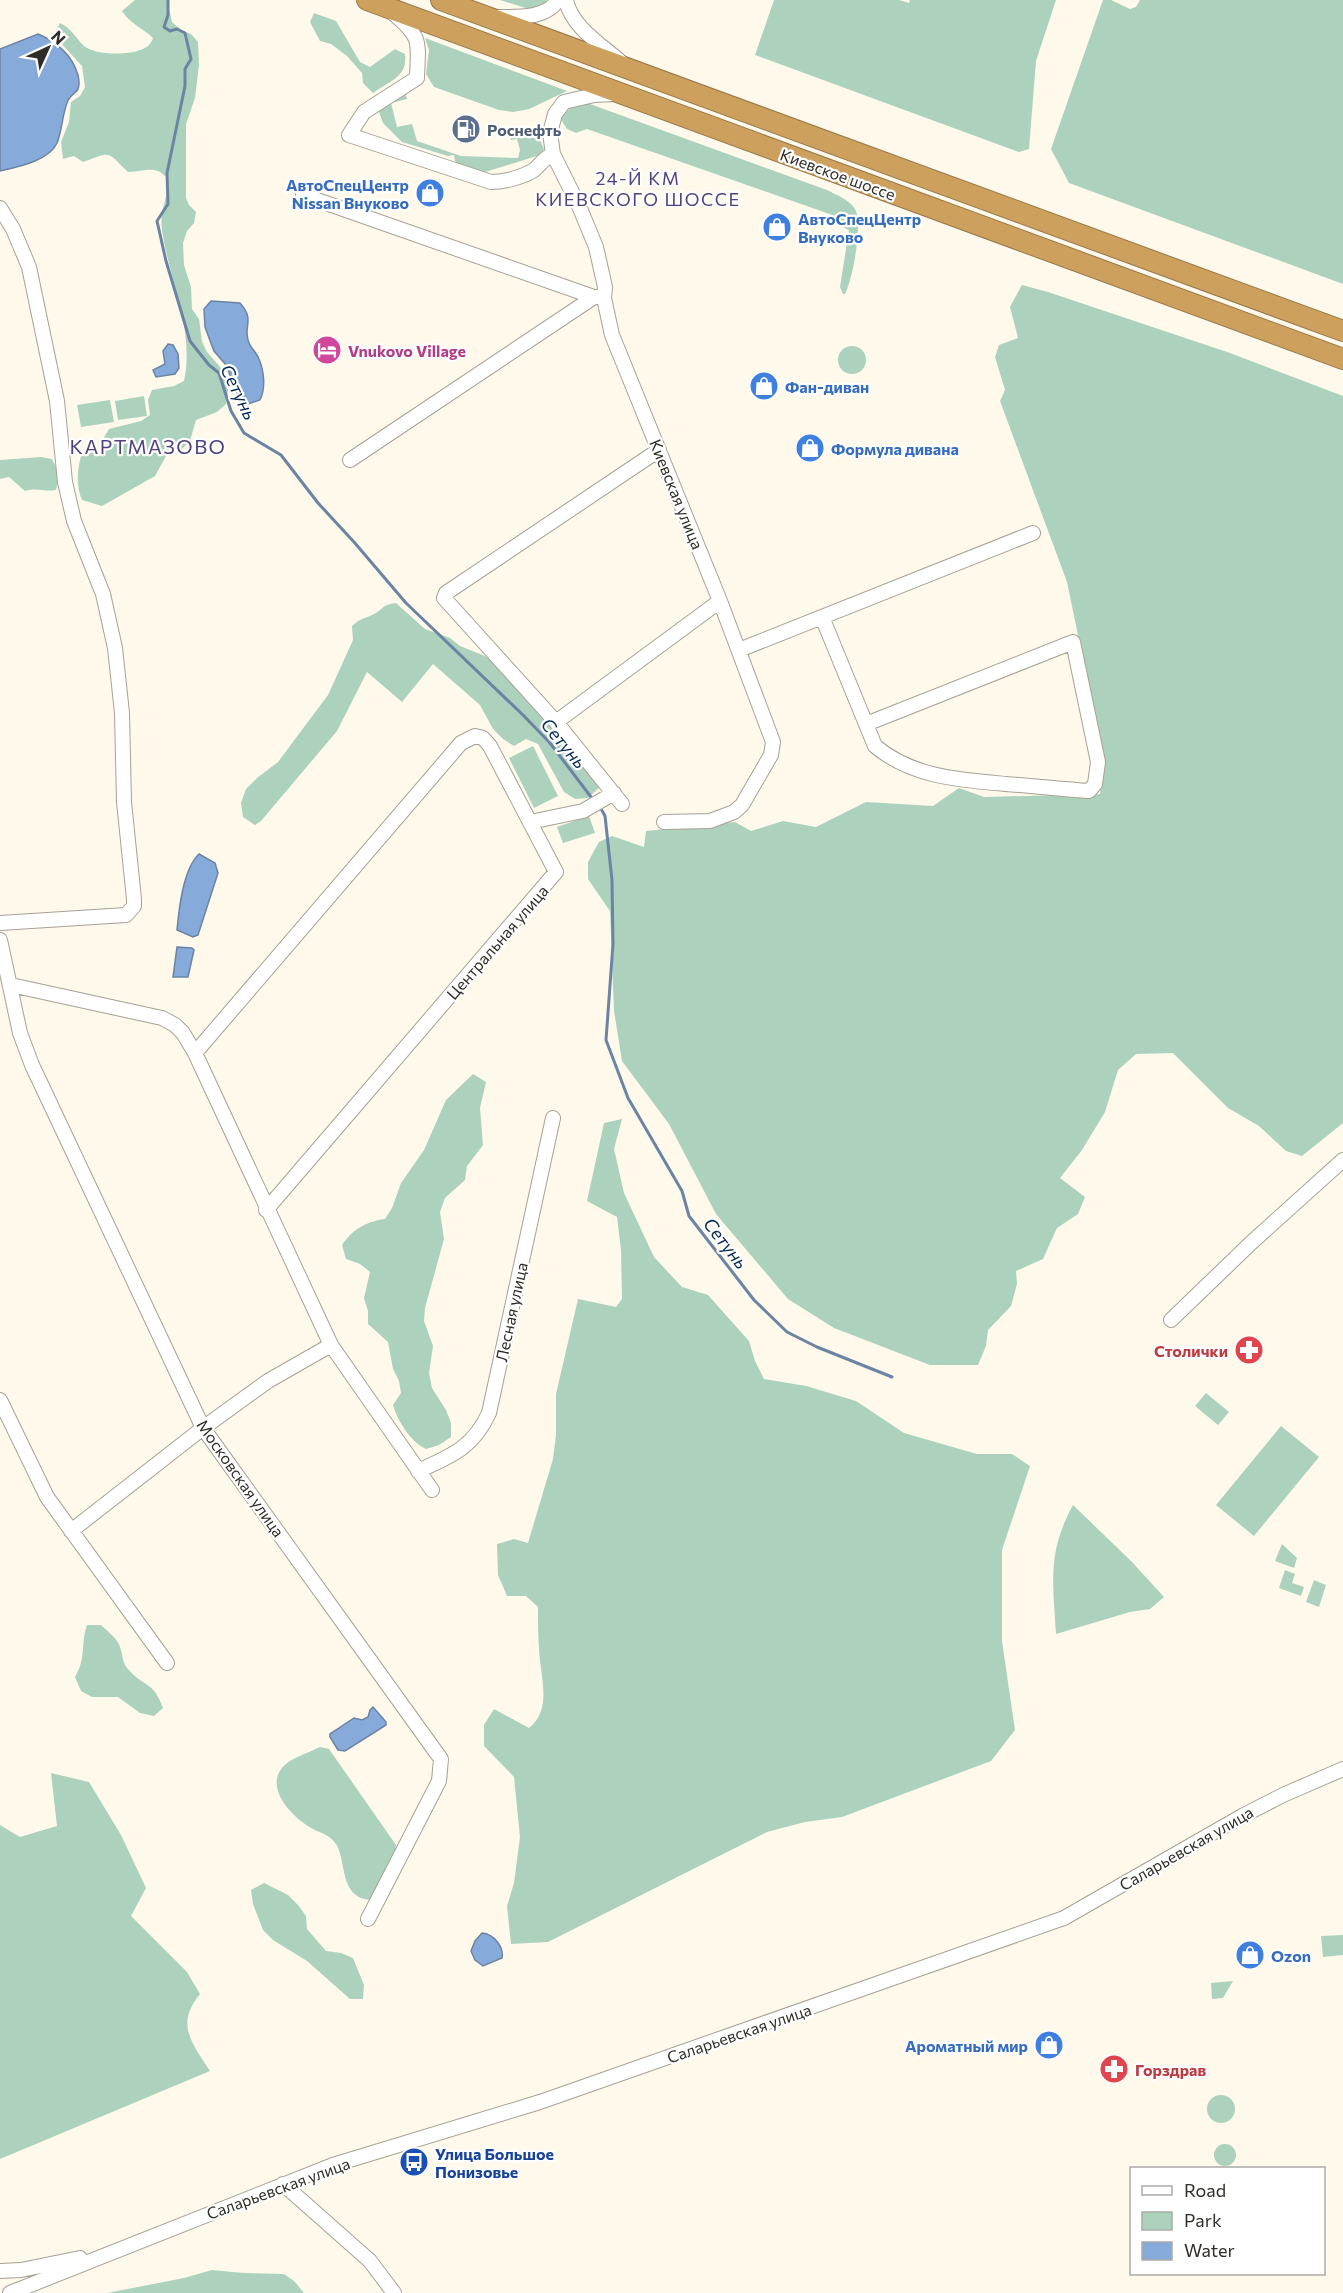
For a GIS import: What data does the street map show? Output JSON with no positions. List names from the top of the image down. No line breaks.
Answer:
{"streets":{"highway":["Киевское шоссе"],"street":["Киевская улица","Центральная улица","Лесная улица","Московская улица","Саларьевская улица"]},"crossings":[["Киевское шоссе","Киевская улица"]],"districts":["24-Й КМ КИЕВСКОГО ШОССЕ","КАРТМАЗОВО"],"water":["Сетунь"],"places":{"fuel station":["Роснефть"],"shop":["АвтоСпецЦентр Nissan Внуково","АвтоСпецЦентр Внуково","Фан-диван","Формула дивана","Ozon","Ароматный мир"],"hotel":["Vnukovo Village"],"pharmacy":["Столички","Горздрав"],"bus stop":["Улица Большое Понизовье"]},"legend":["Road","Park","Water"],"north":"top right"}
